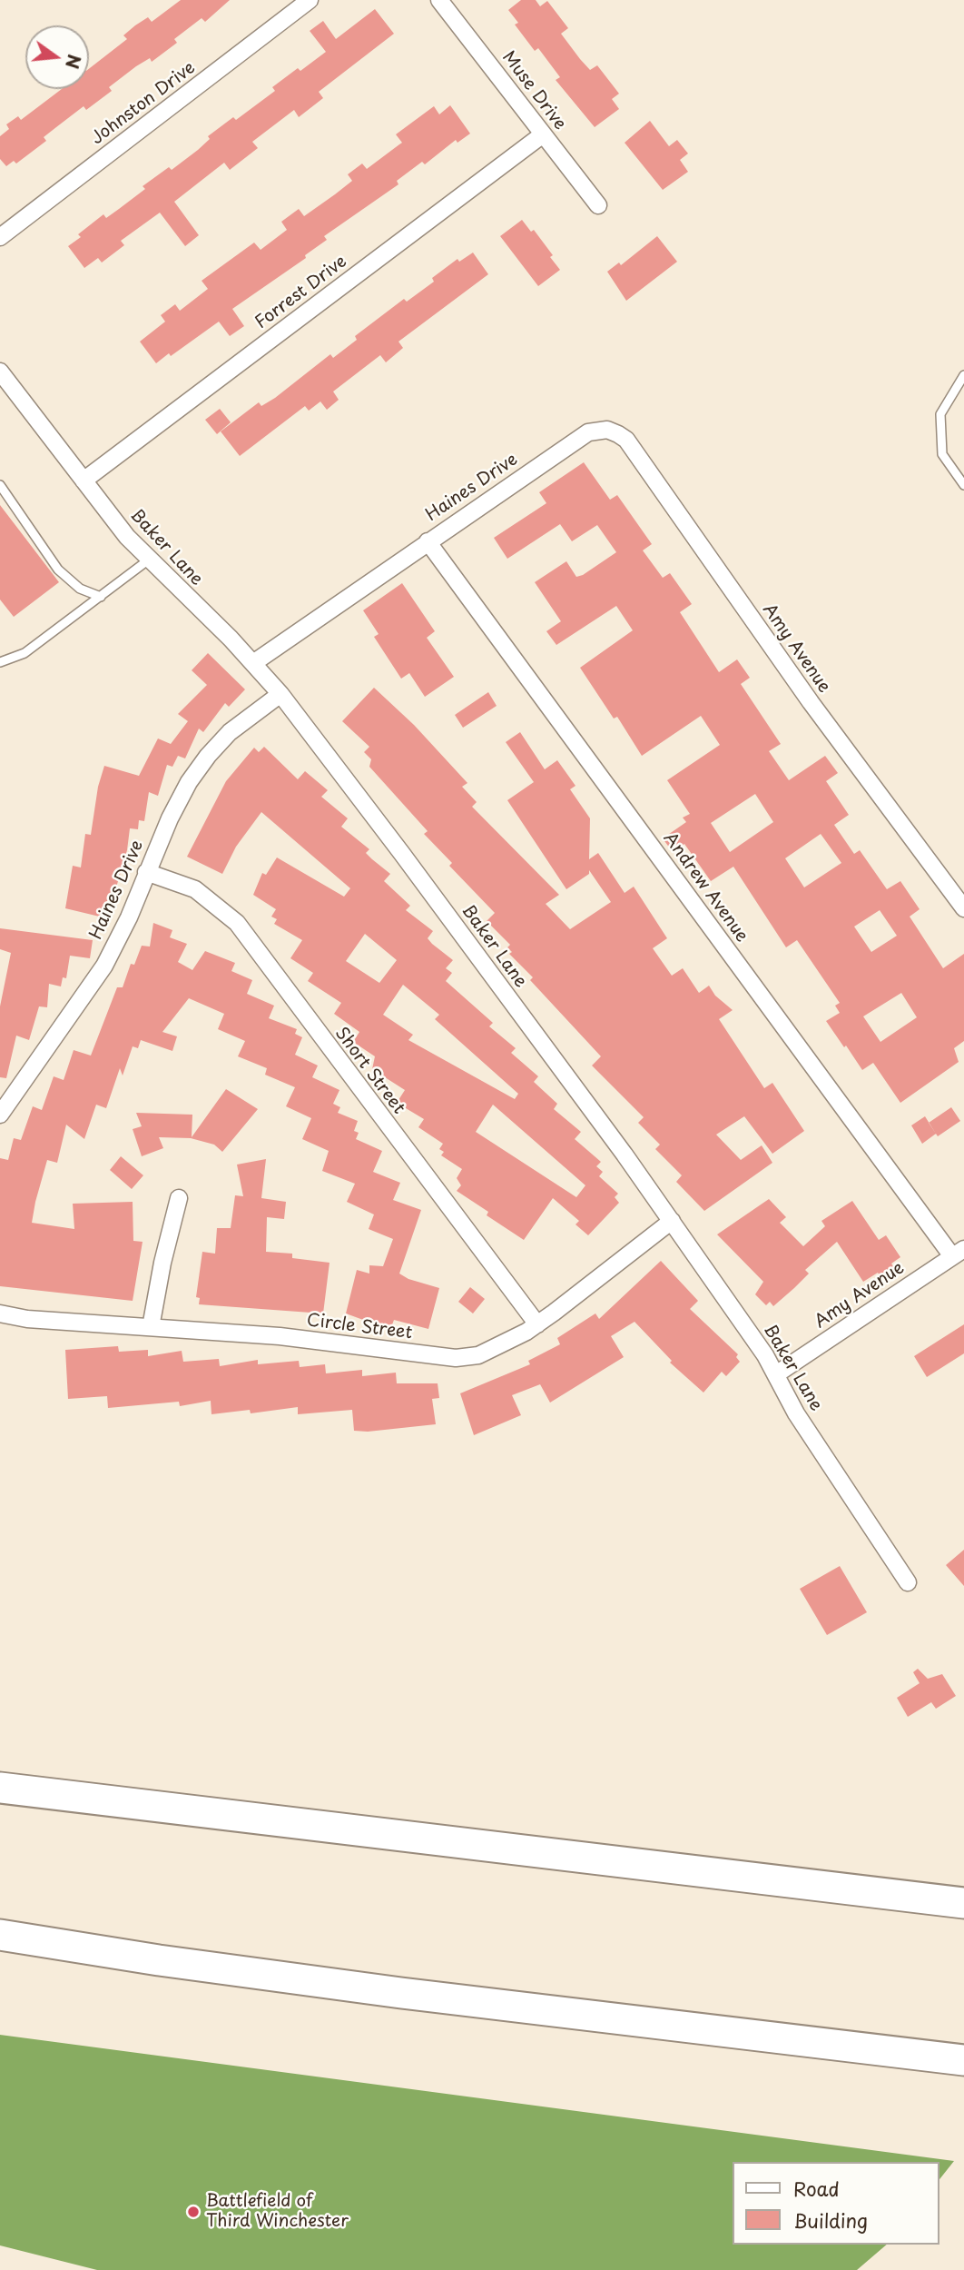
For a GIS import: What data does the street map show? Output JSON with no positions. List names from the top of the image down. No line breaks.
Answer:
{"streets":{"street":["Muse Drive","Johnston Drive","Forrest Drive","Haines Drive","Baker Lane","Amy Avenue","Andrew Avenue","Short Street","Circle Street"]},"crossings":[["Muse Drive","Forrest Drive"],["Forrest Drive","Baker Lane"],["Haines Drive","Baker Lane"],["Haines Drive","Amy Avenue"],["Haines Drive","Andrew Avenue"],["Haines Drive","Short Street"],["Baker Lane","Amy Avenue"],["Baker Lane","Circle Street"],["Amy Avenue","Andrew Avenue"],["Short Street","Circle Street"]],"places":["Battlefield of Third Winchester"],"legend":["Road","Building"],"north":"right"}
